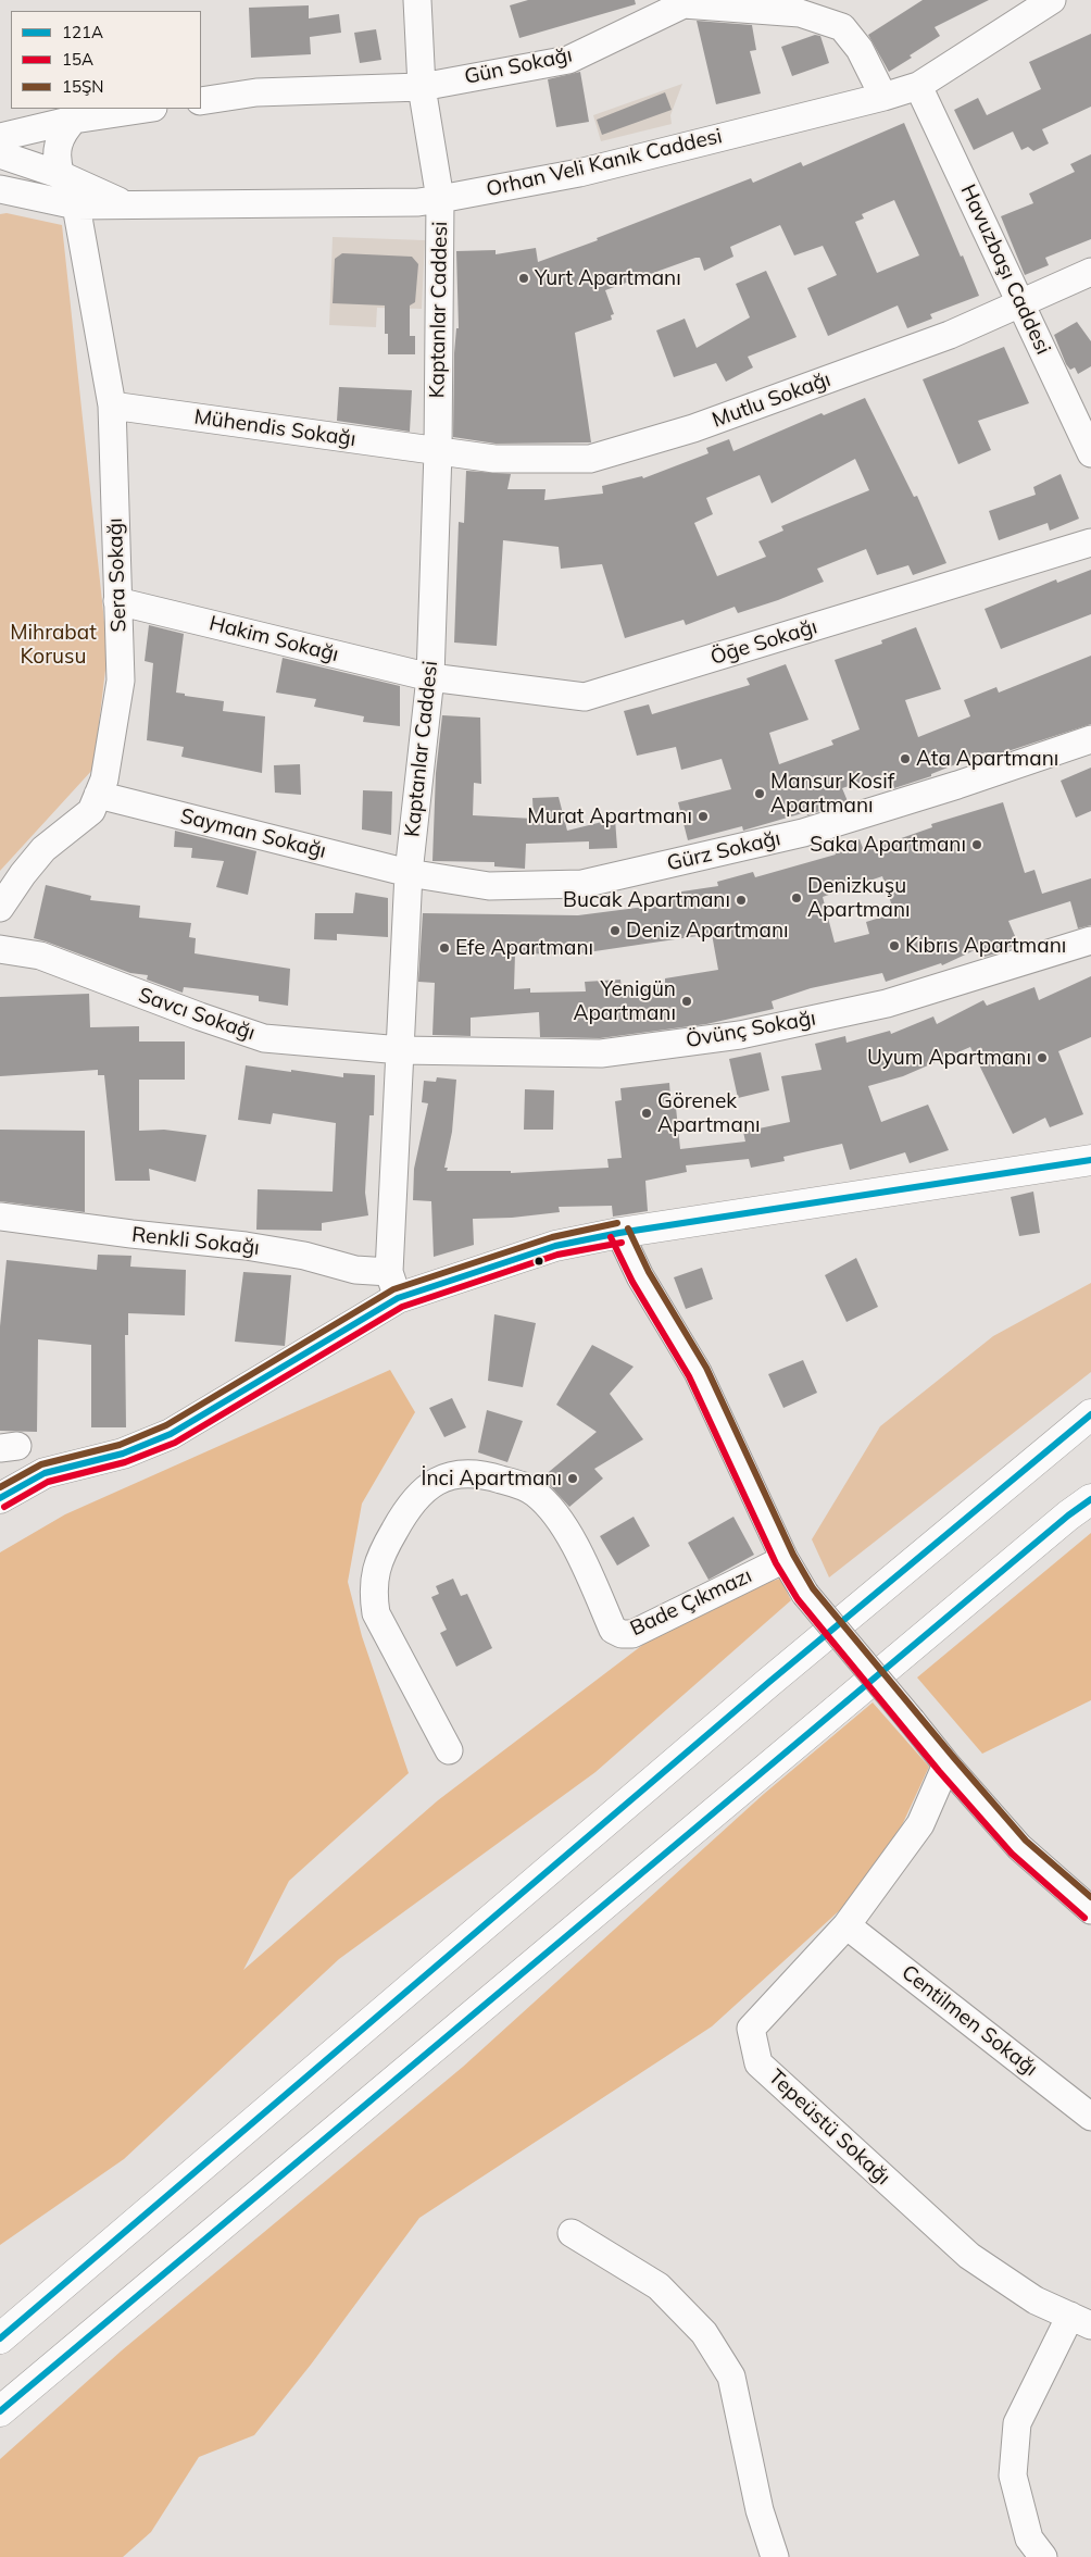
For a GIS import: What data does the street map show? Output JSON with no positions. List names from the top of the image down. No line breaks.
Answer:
{"streets":{"street":["Gün Sokağı","Orhan Veli Kanık Caddesi","Havuzbaşı Caddesi","Kaptanlar Caddesi","Mutlu Sokağı","Mühendis Sokağı","Sera Sokağı","Hakim Sokağı","Öḡe Sokağı","Sayman Sokağı","Gürz Sokağı","Savcı Sokağı","Övünç Sokağı","Renkli Sokağı","Bade Çıkmazı","Centilmen Sokağı","Tepeüstü Sokağı"]},"crossings":[["Gün Sokağı","Orhan Veli Kanık Caddesi"],["Gün Sokağı","Kaptanlar Caddesi"],["Orhan Veli Kanık Caddesi","Havuzbaşı Caddesi"],["Orhan Veli Kanık Caddesi","Kaptanlar Caddesi"],["Orhan Veli Kanık Caddesi","Sera Sokağı"],["Havuzbaşı Caddesi","Mutlu Sokağı"],["Kaptanlar Caddesi","Mutlu Sokağı"],["Kaptanlar Caddesi","Mühendis Sokağı"],["Kaptanlar Caddesi","Hakim Sokağı"],["Kaptanlar Caddesi","Öḡe Sokağı"],["Kaptanlar Caddesi","Sayman Sokağı"],["Kaptanlar Caddesi","Gürz Sokağı"],["Kaptanlar Caddesi","Savcı Sokağı"],["Kaptanlar Caddesi","Övünç Sokağı"],["Kaptanlar Caddesi","Renkli Sokağı"],["Mutlu Sokağı","Mühendis Sokağı"],["Mühendis Sokağı","Sera Sokağı"],["Sera Sokağı","Hakim Sokağı"],["Sera Sokağı","Sayman Sokağı"],["Hakim Sokağı","Öḡe Sokağı"],["Sayman Sokağı","Gürz Sokağı"],["Savcı Sokağı","Övünç Sokağı"],["Centilmen Sokağı","Tepeüstü Sokağı"]],"parks":["Mihrabat Korusu"],"places":["Yurt Apartmanı","Ata Apartmanı","Mansur Kosif Apartmanı","Murat Apartmanı","Saka Apartmanı","Denizkuşu Apartmanı","Bucak Apartmanı","Deniz Apartmanı","Kıbrıs Apartmanı","Efe Apartmanı","Yenigün Apartmanı","Uyum Apartmanı","Görenek Apartmanı","İnci Apartmanı"],"lines":["transit line 121A","transit line 15ŞN","transit line 15A"],"legend":["121A","15A","15ŞN"]}
